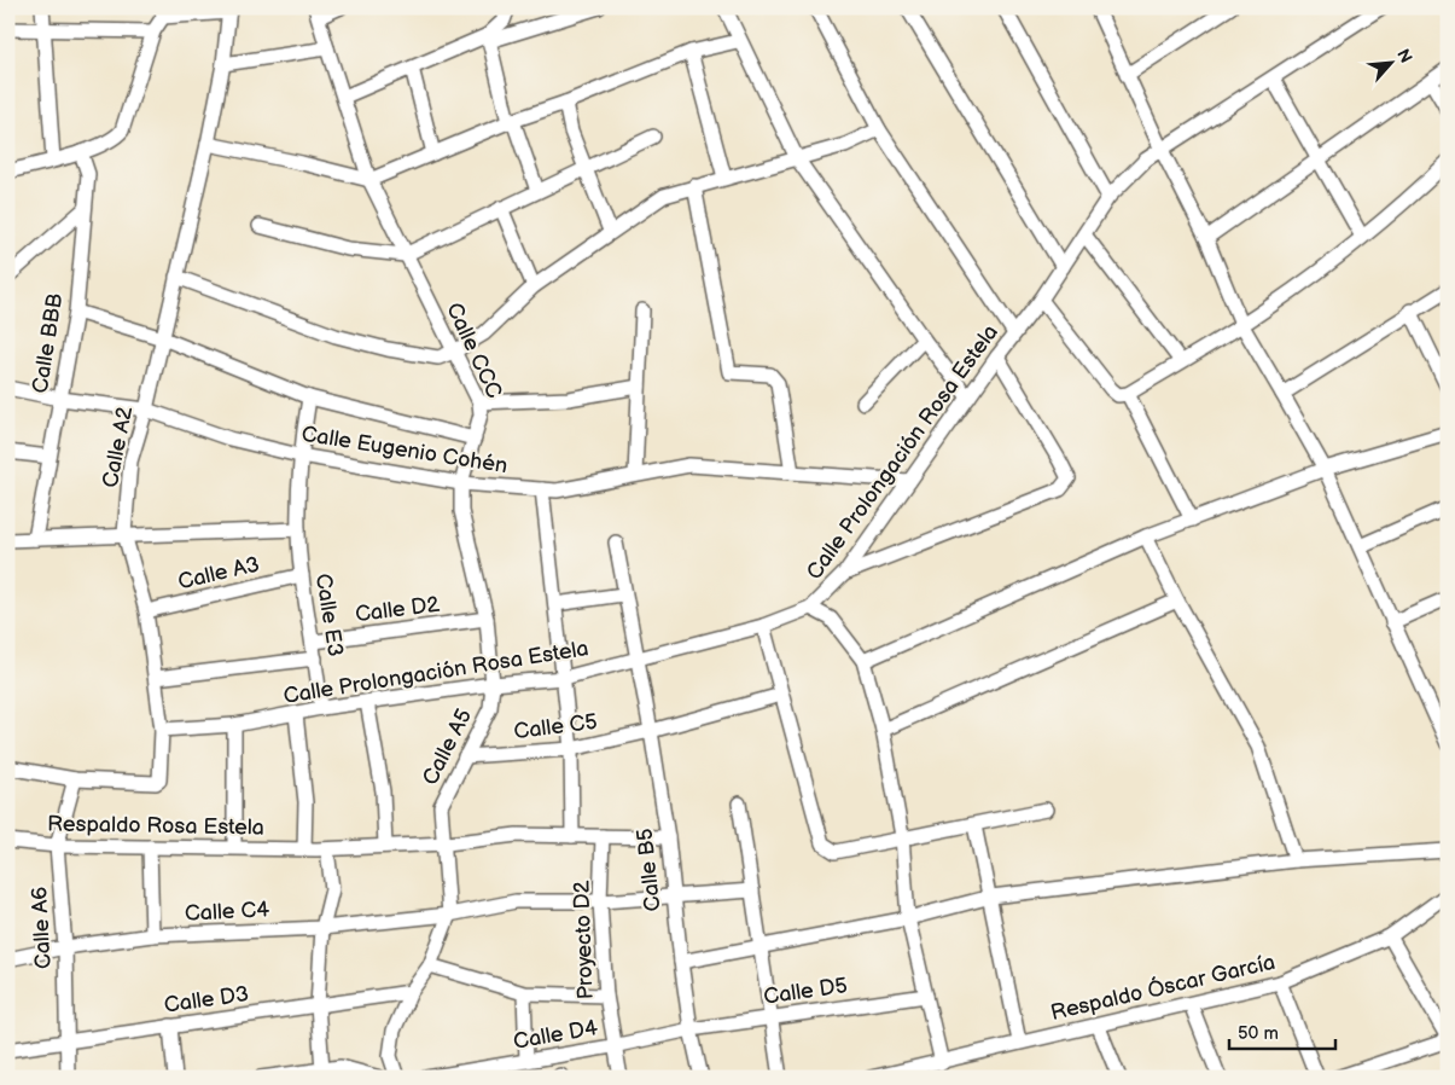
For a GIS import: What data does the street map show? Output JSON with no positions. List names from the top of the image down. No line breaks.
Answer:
{"streets":{"street":["Calle BBB","Calle CCC","Calle A2","Calle Eugenio Cohén","Calle Prolongación Rosa Estela","Calle A3","Calle D2","Calle E3","Calle C5","Calle A5","Respaldo Rosa Estela","Calle B5","Calle C4","Calle A6","Proyecto D2","Respaldo Óscar García","Calle D5","Calle D3","Calle D4"]},"crossings":[["Calle BBB","Calle Eugenio Cohén"],["Calle CCC","Calle Eugenio Cohén"],["Calle CCC","Calle D2"],["Calle CCC","Calle A5"],["Calle A2","Calle Eugenio Cohén"],["Calle A2","Calle Prolongación Rosa Estela"],["Calle A2","Calle A3"],["Calle A2","Calle A6"],["Calle Eugenio Cohén","Calle Prolongación Rosa Estela"],["Calle Eugenio Cohén","Calle E3"],["Calle Prolongación Rosa Estela","Calle E3"],["Calle Prolongación Rosa Estela","Calle A5"],["Calle Prolongación Rosa Estela","Calle B5"],["Calle A3","Calle E3"],["Calle D2","Calle E3"],["Calle D2","Calle A5"],["Calle C5","Calle A5"],["Calle C5","Calle B5"],["Calle A5","Respaldo Rosa Estela"],["Calle A5","Calle C4"],["Calle A5","Calle D3"],["Respaldo Rosa Estela","Calle B5"],["Respaldo Rosa Estela","Calle A6"],["Respaldo Rosa Estela","Proyecto D2"],["Calle B5","Calle D5"],["Calle B5","Calle D4"],["Calle C4","Calle A6"],["Calle C4","Proyecto D2"],["Calle A6","Calle D3"],["Proyecto D2","Calle D4"],["Calle D5","Calle D4"]],"scale_bar":"50 m","north":"top right"}
